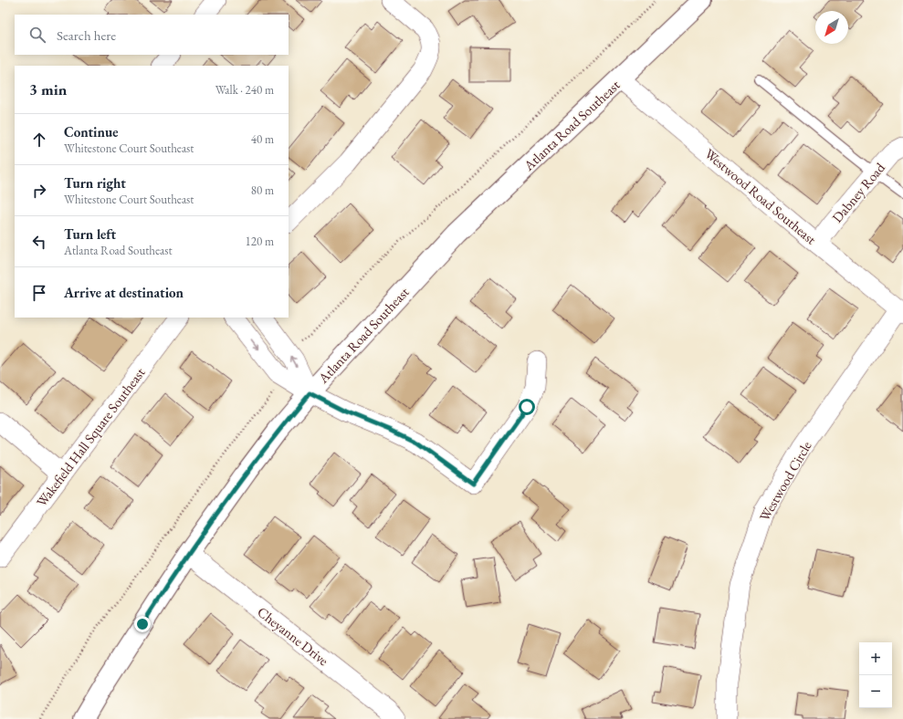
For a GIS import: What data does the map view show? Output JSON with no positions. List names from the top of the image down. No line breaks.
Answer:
{"streets":{"main road":["Atlanta Road Southeast"],"street":["Dabney Road","Westwood Road Southeast","Wakefield Hall Square Southeast","Westwood Circle","Cheyanne Drive"]},"crossings":[["Atlanta Road Southeast","Westwood Road Southeast"],["Atlanta Road Southeast","Cheyanne Drive"],["Dabney Road","Westwood Road Southeast"],["Westwood Road Southeast","Westwood Circle"]],"north":"bottom left","page":{"search":"Search here","heading":["3 min","Walk · 240 m"],"list":[["Continue","Whitestone Court Southeast","40 m"],["Turn right","Whitestone Court Southeast","80 m"],["Turn left","Atlanta Road Southeast","120 m"],"Arrive at destination"],"map_buttons":["+","−"]}}
